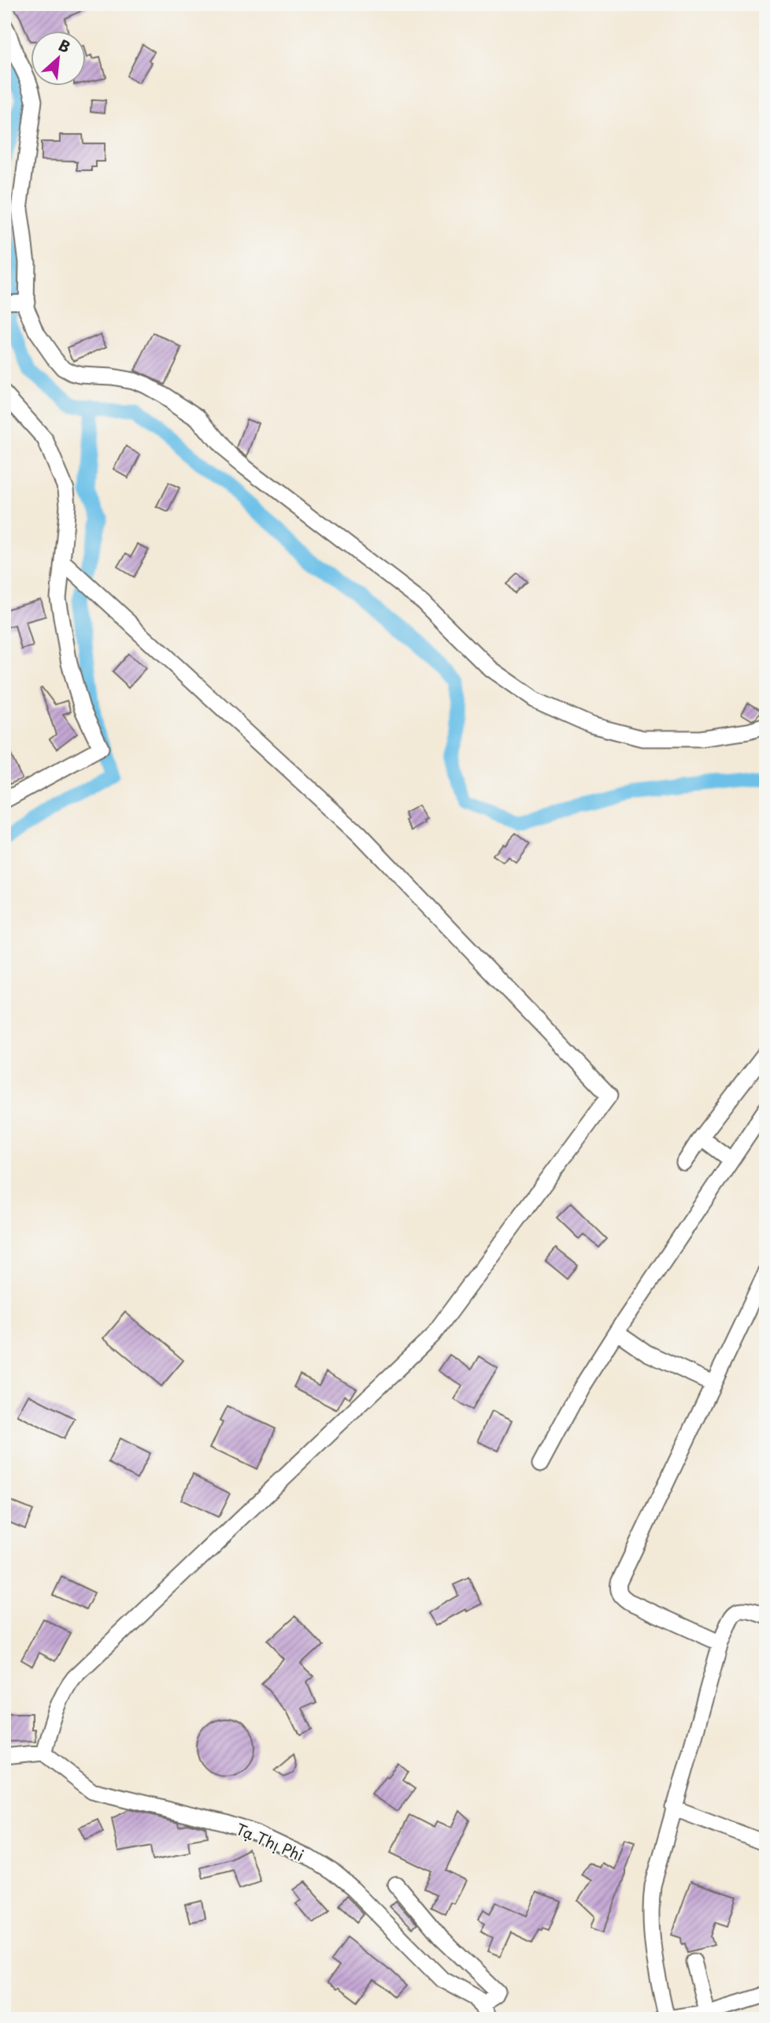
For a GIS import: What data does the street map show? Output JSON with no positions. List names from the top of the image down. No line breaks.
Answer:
{"streets":{"street":["Tạ Thị Phi"]},"north":"top right"}
